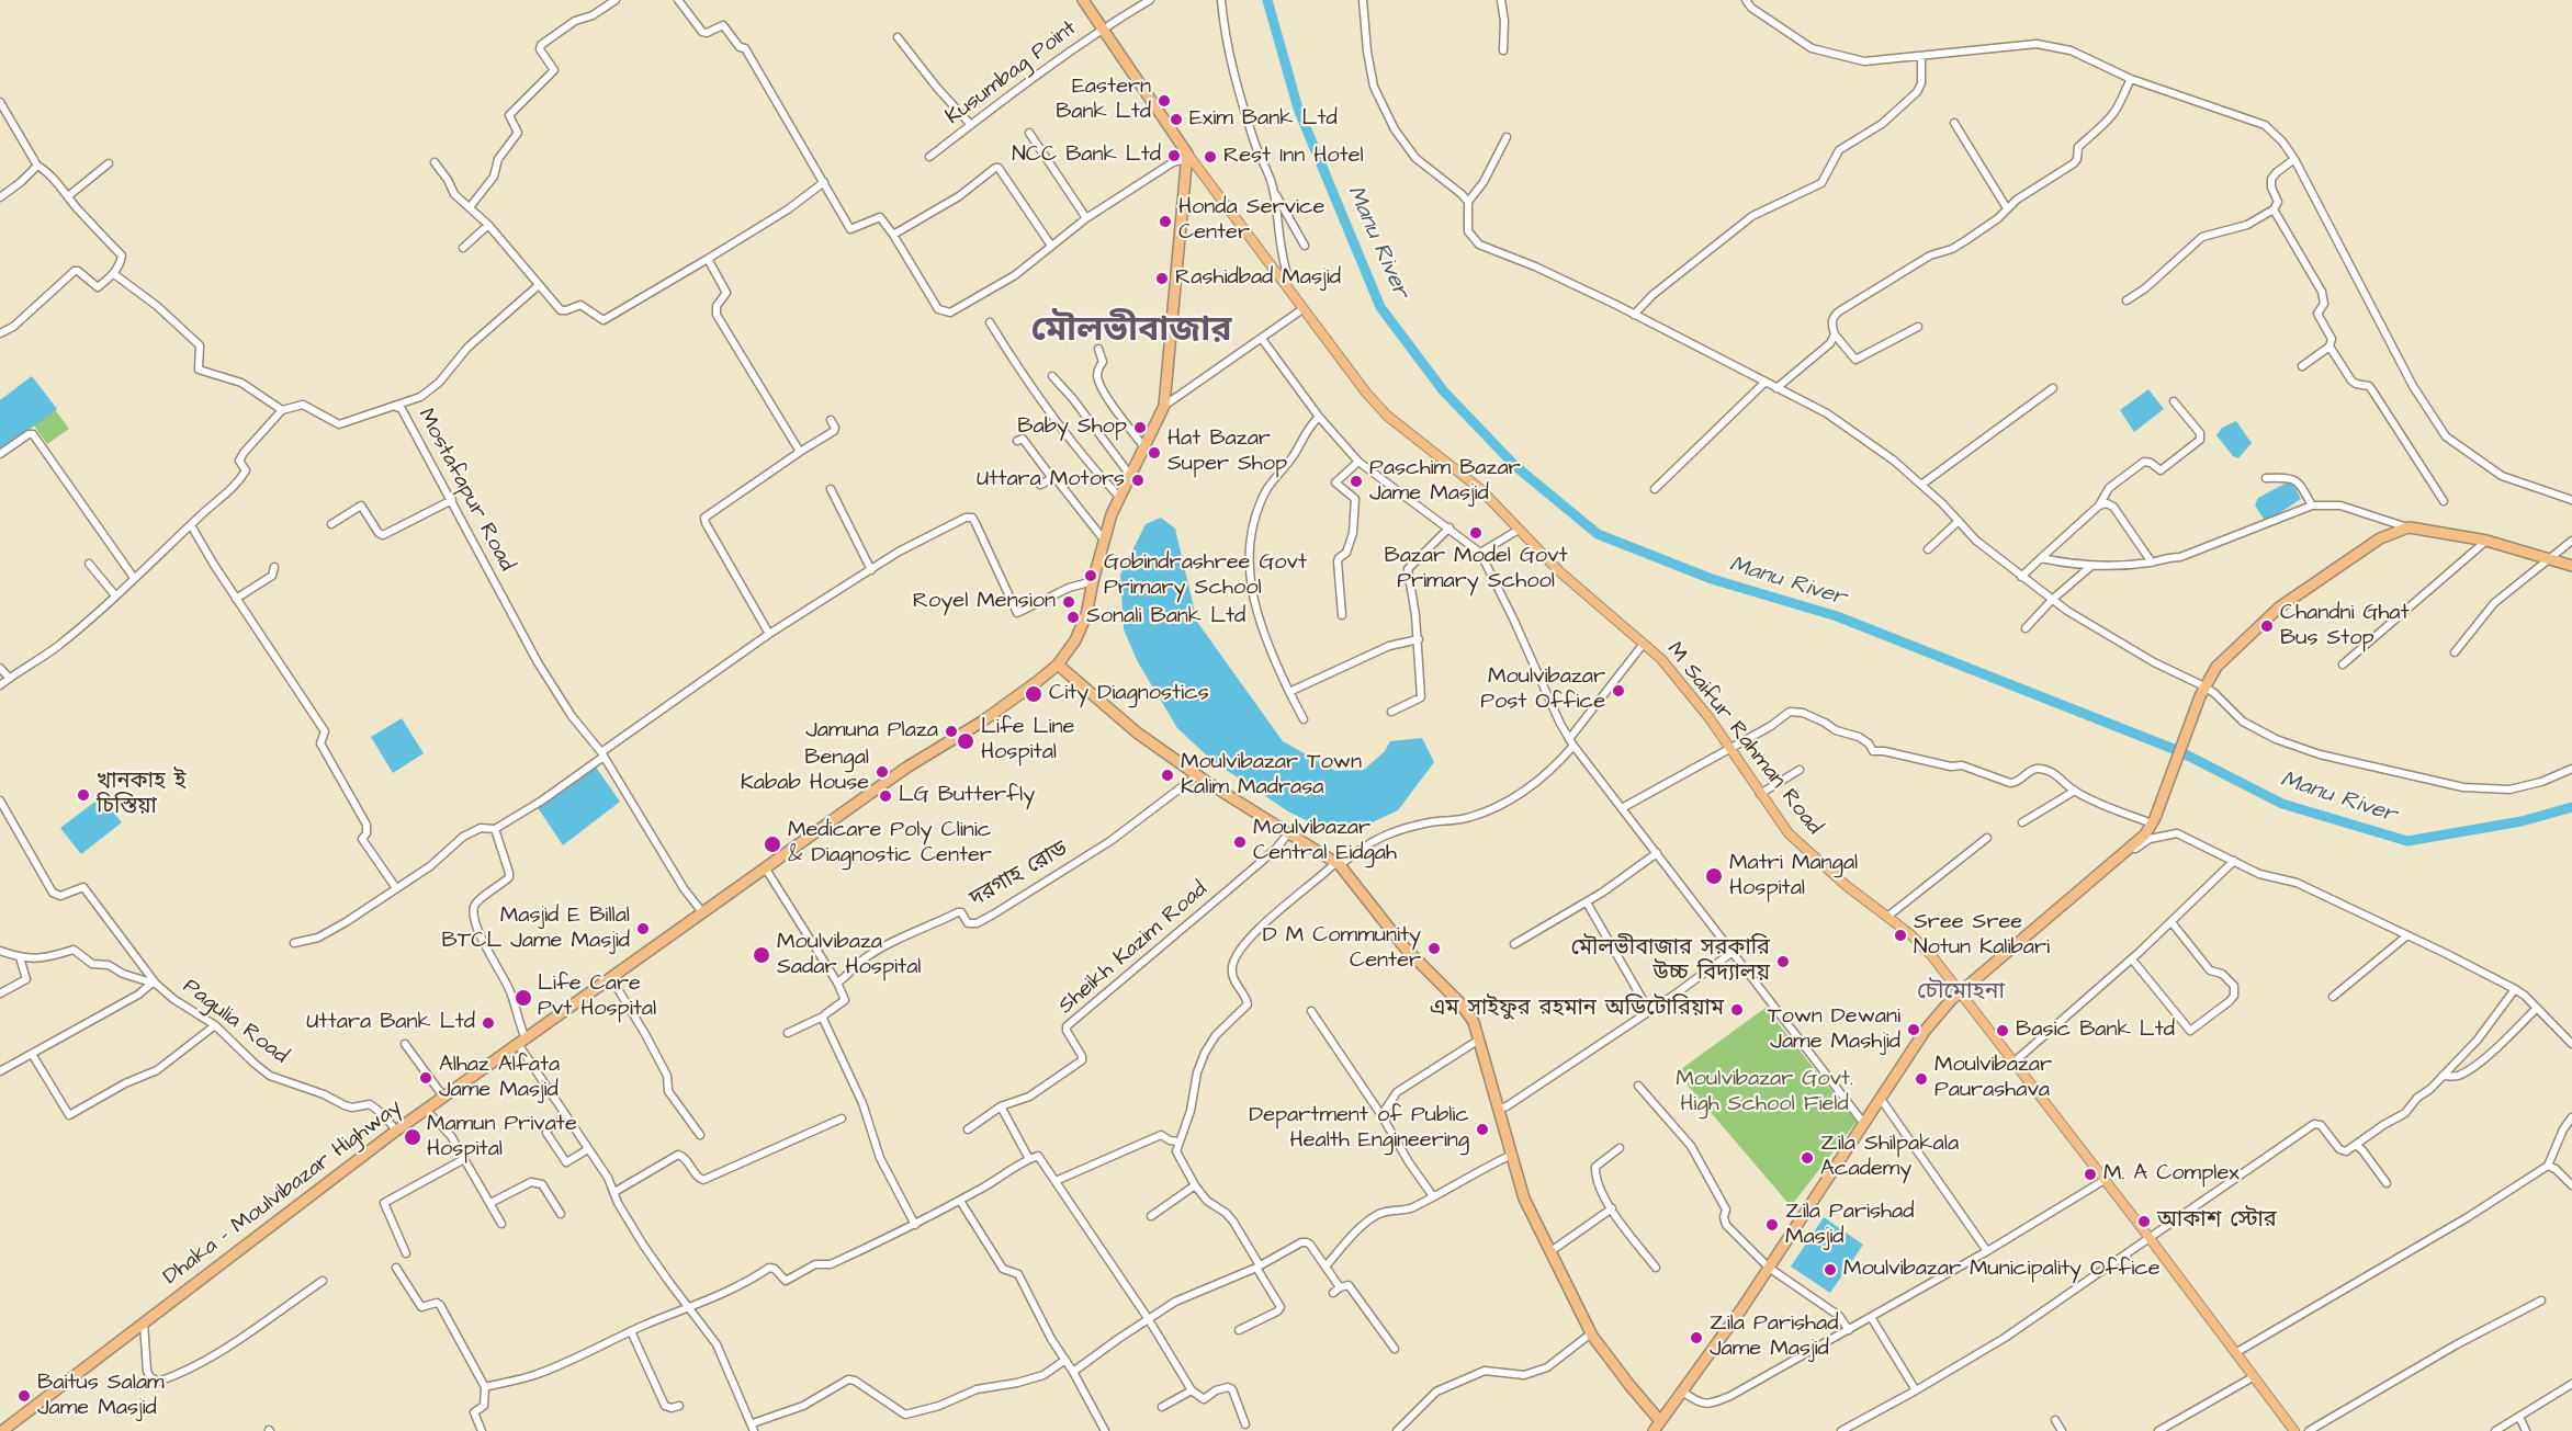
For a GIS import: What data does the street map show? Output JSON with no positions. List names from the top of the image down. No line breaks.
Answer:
{"streets":{"highway":["Dhaka - Moulvibazar Highway"],"main road":["M Saifur Rahman Road"],"street":["Kusumbag Point","Mostafapur Road","দরগাহ রোড","Sheikh Kazim Road","Pagulia Road"]},"crossings":[["Mostafapur Road","Dhaka - Moulvibazar Highway"],["M Saifur Rahman Road","Dhaka - Moulvibazar Highway"],["Pagulia Road","Dhaka - Moulvibazar Highway"]],"districts":["মৌলভীবাজার","চৌমোহনা"],"water":["Manu River"],"parks":["Moulvibazar Govt. High School Field"],"places":["Eastern Bank Ltd","Exim Bank Ltd","NCC Bank Ltd","Rest Inn Hotel","Honda Service Center","Rashidbad Masjid","Baby Shop","Hat Bazar Super Shop","Uttara Motors","Paschim Bazar Jame Masjid","Bazar Model Govt Primary School","Gobindrashree Govt Primary School","Royel Mension","Sonali Bank Ltd","Chandni Ghat Bus Stop","Moulvibazar Post Office","City Diagnostics","Jamuna Plaza","Life Line Hospital","Bengal Kabab House","Moulvibazar Town Kalim Madrasa","খানকাহ ই চিস্তিয়া","LG Butterfly","Moulvibazar Central Eidgah","Medicare Poly Clinic & Diagnostic Center","Matri Mangal Hospital","Masjid E Billal BTCL Jame Masjid","Sree Sree Notun Kalibari","D M Community Center","Moulvibaza Sadar Hospital","মৌলভীবাজার সরকারি উচ্চ বিদ্যালয়","Life Care Pvt Hospital","এম সাইফুর রহমান অডিটোরিয়াম","Uttara Bank Ltd","Town Dewani Jame Mashjid","Basic Bank Ltd","Alhaz Alfata Jame Masjid","Moulvibazar Paurashava","Department of Public Health Engineering","Mamun Private Hospital","Zila Shilpakala Academy","M. A Complex","আকাশ স্টোর","Zila Parishad Masjid","Moulvibazar Municipality Office","Zila Parishad Jame Masjid","Baitus Salam Jame Masjid"]}
